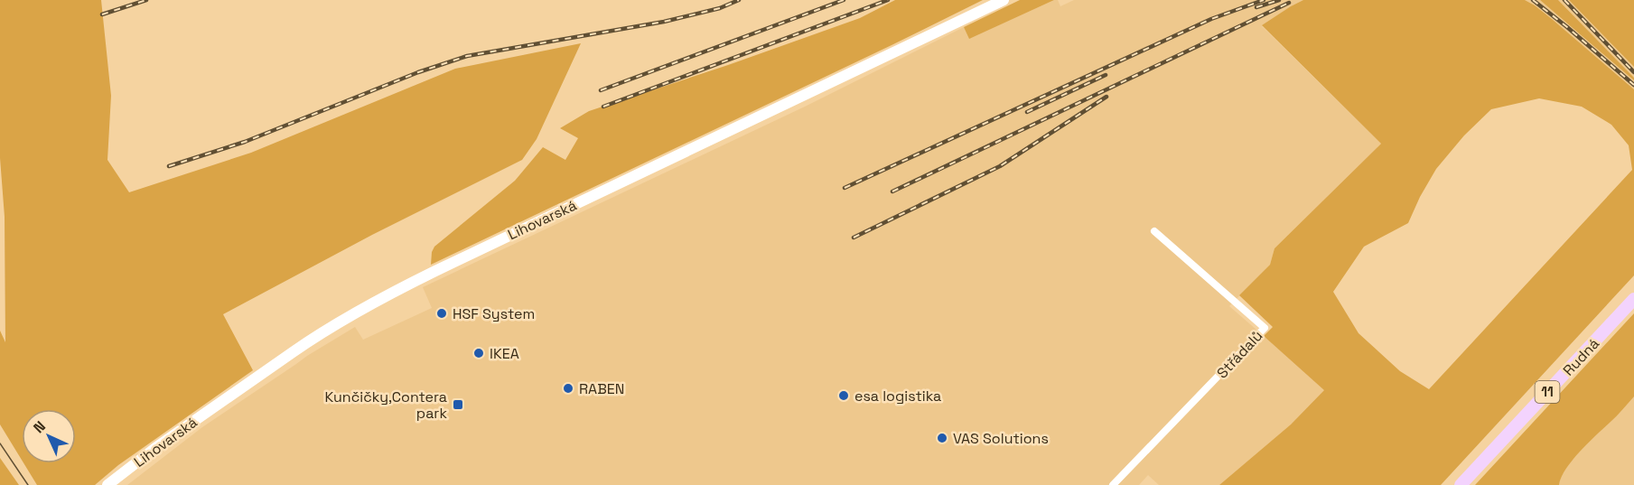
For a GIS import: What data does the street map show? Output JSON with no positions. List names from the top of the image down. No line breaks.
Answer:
{"streets":{"main road":["Rudná","11"],"street":["Lihovarská","Střádalů"]},"places":{"other":["HSF System","IKEA","RABEN","esa logistika","VAS Solutions"],"transit":["Kunčičky,Contera park"]},"north":"top left"}
